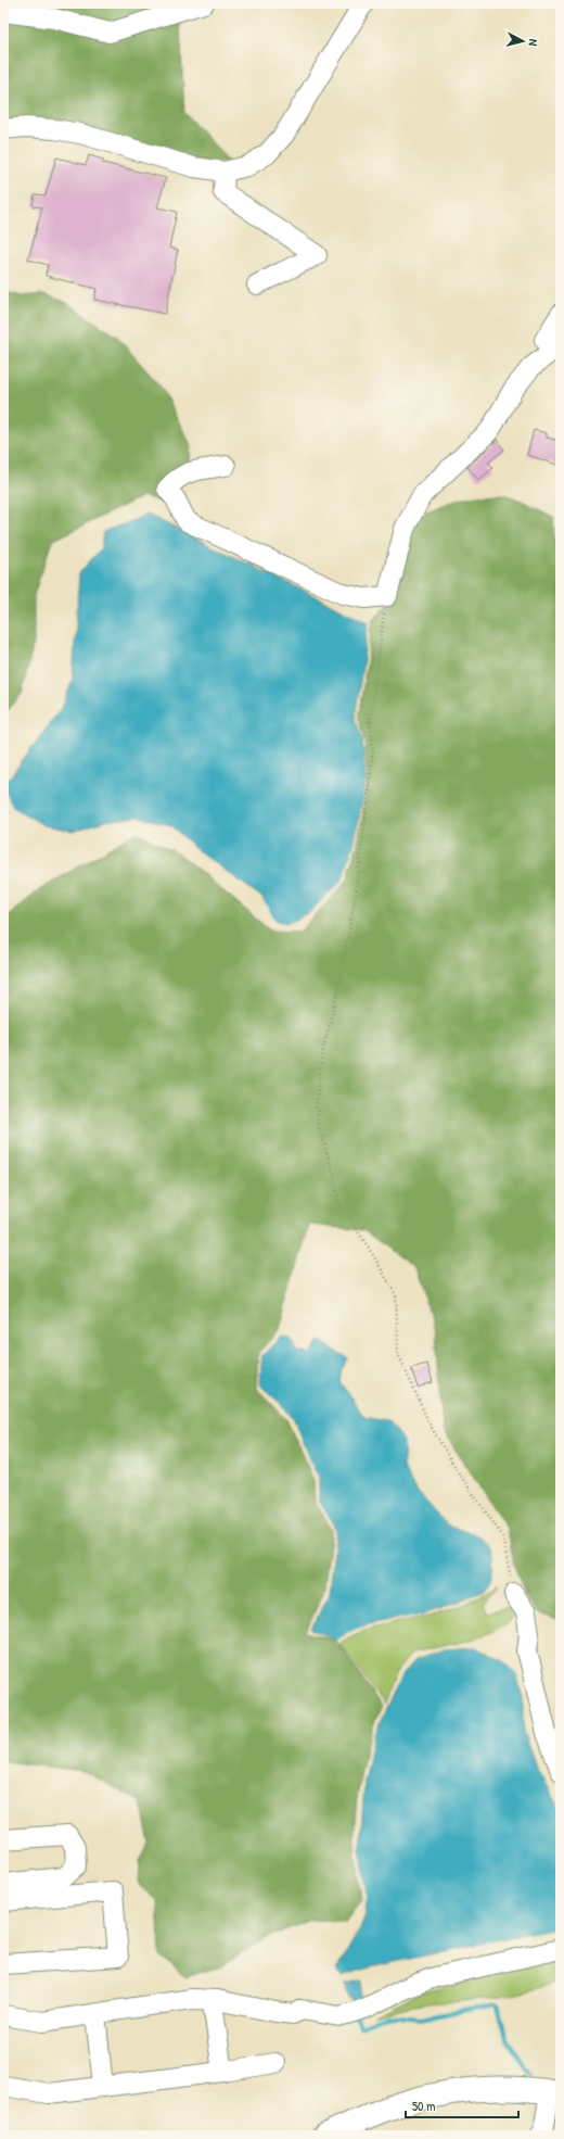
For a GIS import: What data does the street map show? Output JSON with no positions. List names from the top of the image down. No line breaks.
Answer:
{"scale_bar":"50 m","north":"right"}
